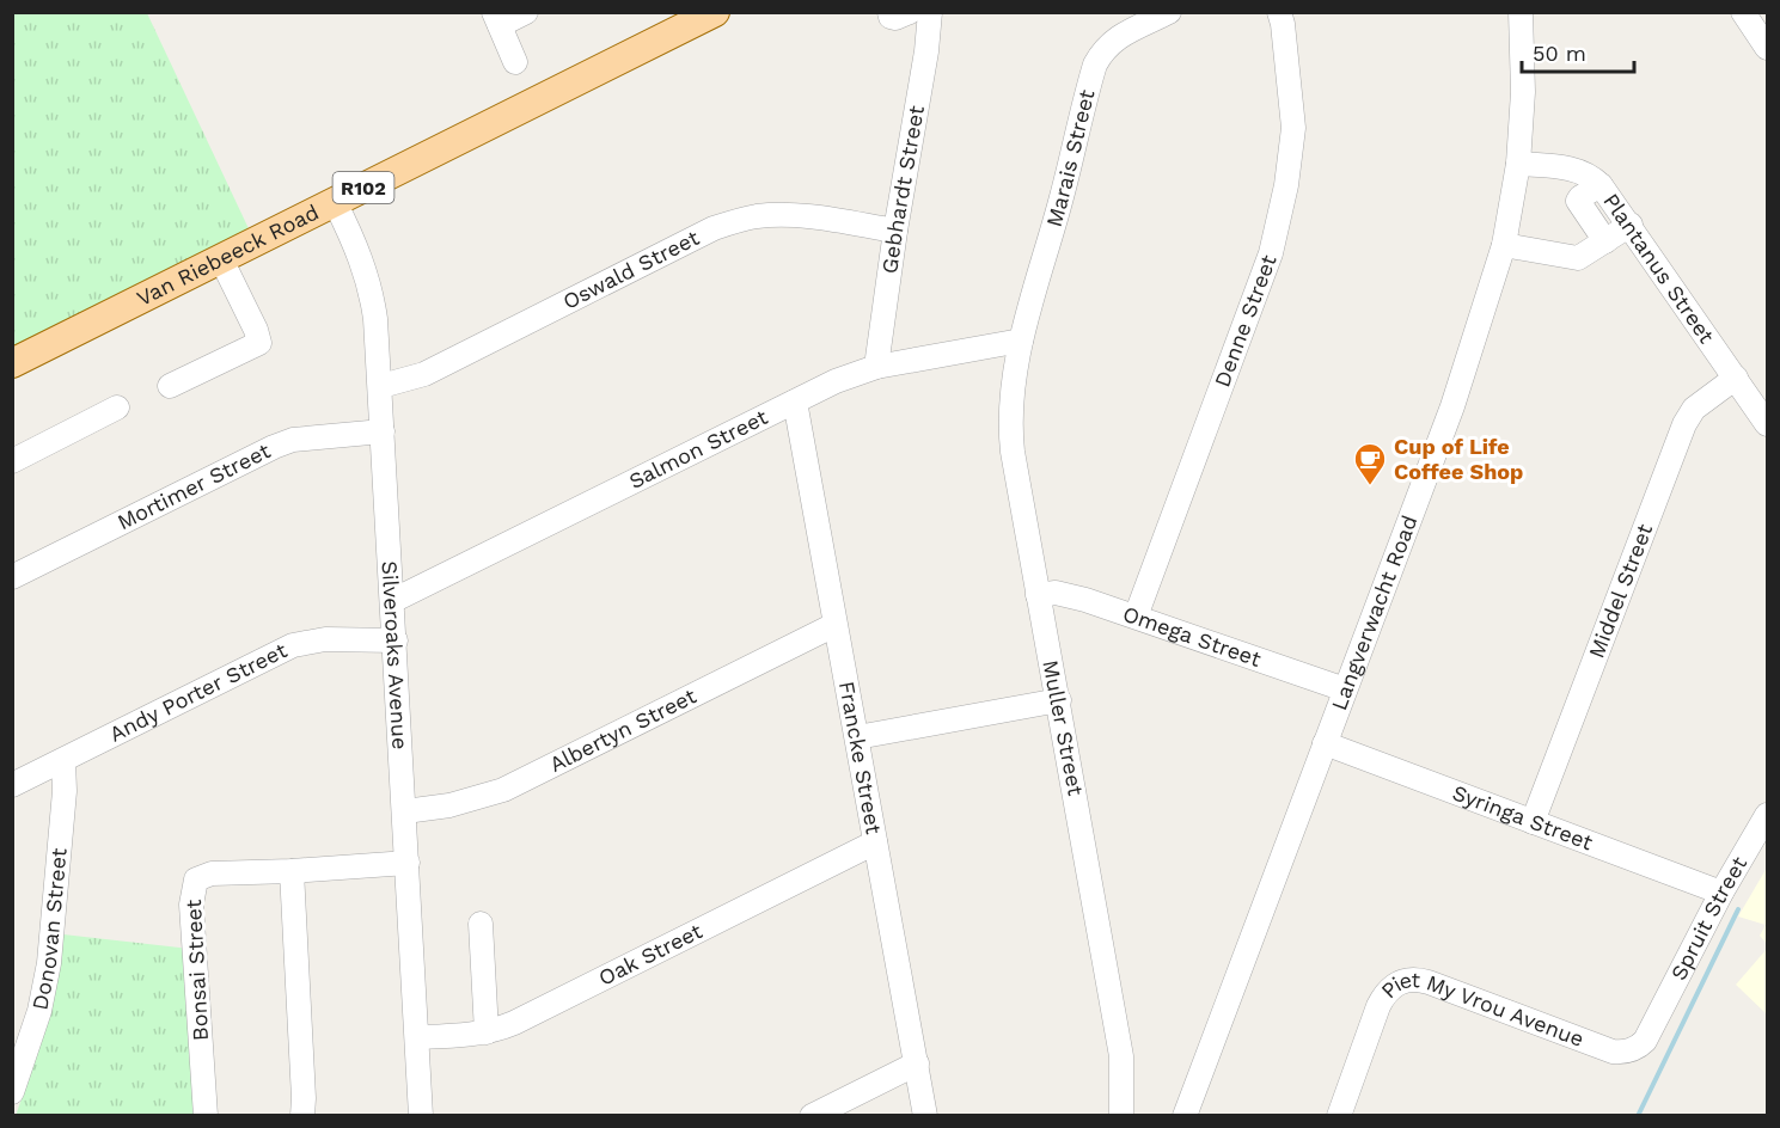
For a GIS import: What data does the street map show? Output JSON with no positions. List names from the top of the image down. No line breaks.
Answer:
{"streets":{"main road":["R102","Van Riebeeck Road"],"street":["Marais Street","Gebhardt Street","Plantanus Street","Oswald Street","Denne Street","Salmon Street","Mortimer Street","Middel Street","Langverwacht Road","Omega Street","Silveroaks Avenue","Andy Porter Street","Muller Street","Albertyn Street","Francke Street","Syringa Street","Spruit Street","Donovan Street","Oak Street","Bonsai Street","Piet My Vrou Avenue"]},"crossings":[["Marais Street","Salmon Street"],["Marais Street","Muller Street"],["Gebhardt Street","Oswald Street"],["Gebhardt Street","Salmon Street"],["Van Riebeeck Road","Silveroaks Avenue"],["Plantanus Street","Middel Street"],["Plantanus Street","Langverwacht Road"],["Oswald Street","Silveroaks Avenue"],["Denne Street","Omega Street"],["Salmon Street","Silveroaks Avenue"],["Salmon Street","Muller Street"],["Salmon Street","Francke Street"],["Mortimer Street","Silveroaks Avenue"],["Middel Street","Syringa Street"],["Langverwacht Road","Omega Street"],["Langverwacht Road","Syringa Street"],["Omega Street","Muller Street"],["Silveroaks Avenue","Andy Porter Street"],["Silveroaks Avenue","Albertyn Street"],["Silveroaks Avenue","Oak Street"],["Silveroaks Avenue","Bonsai Street"],["Andy Porter Street","Donovan Street"],["Albertyn Street","Francke Street"],["Francke Street","Oak Street"],["Syringa Street","Spruit Street"],["Spruit Street","Piet My Vrou Avenue"]],"places":{"cafe":["Cup of Life Coffee Shop"]},"scale_bar":"50 m"}
